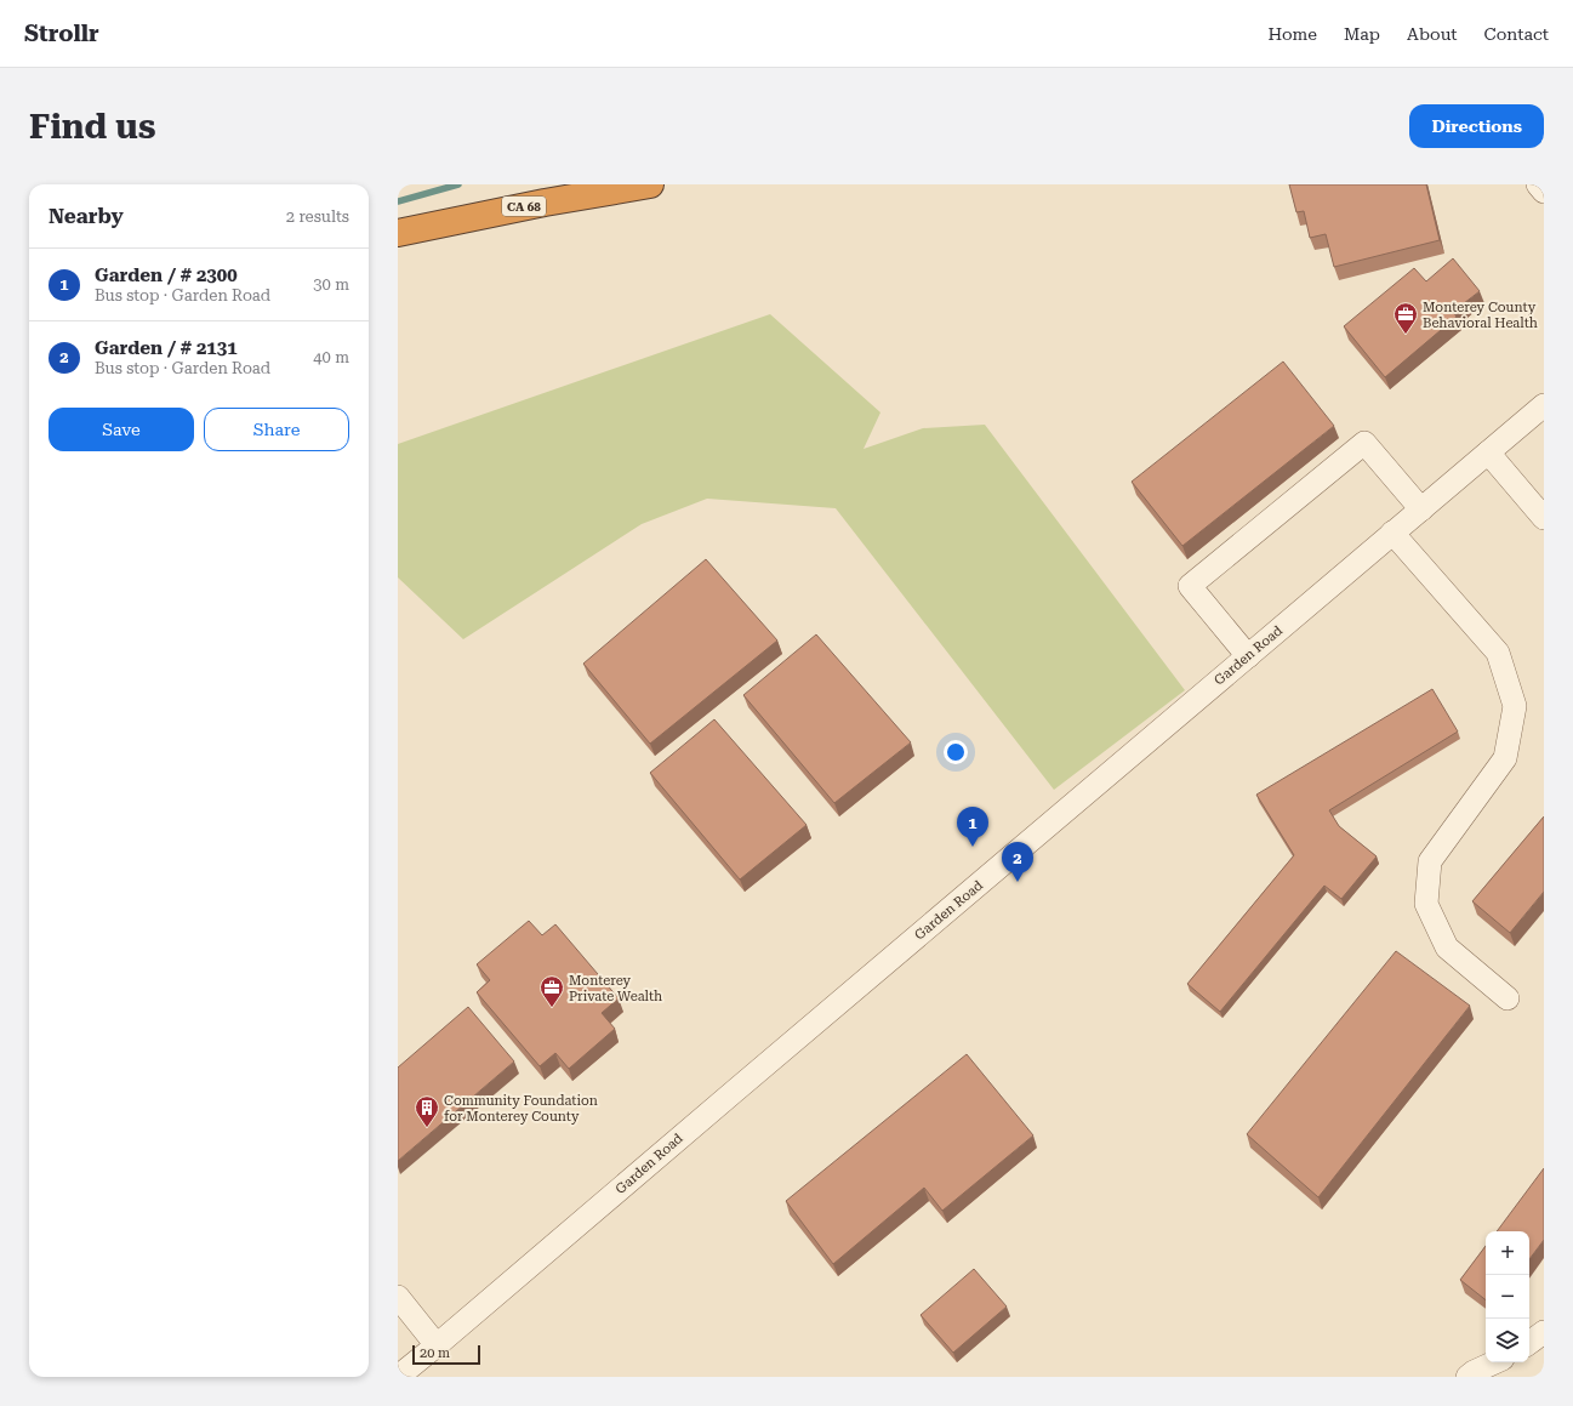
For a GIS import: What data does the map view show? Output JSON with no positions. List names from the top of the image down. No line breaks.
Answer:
{"streets":{"highway":["CA 68"],"street":["Garden Road"]},"places":{"office":["Monterey County Behavioral Health","Monterey Private Wealth"],"building":["Community Foundation for Monterey County"]},"scale_bar":"20 m","page":{"header":"Strollr","nav":["Home","Map","About","Contact"],"buttons":["Directions",["Save","Share"]],"title":"Find us","heading":["Nearby","2 results"],"list":[{"mark":"1","name":"Garden / # 2300","note":"Bus stop · Garden Road","value":"30 m"},{"mark":"2","name":"Garden / # 2131","note":"Bus stop · Garden Road","value":"40 m"}],"pins":["1","2"],"map_buttons":["+","−"],"scale":"20 m"}}
